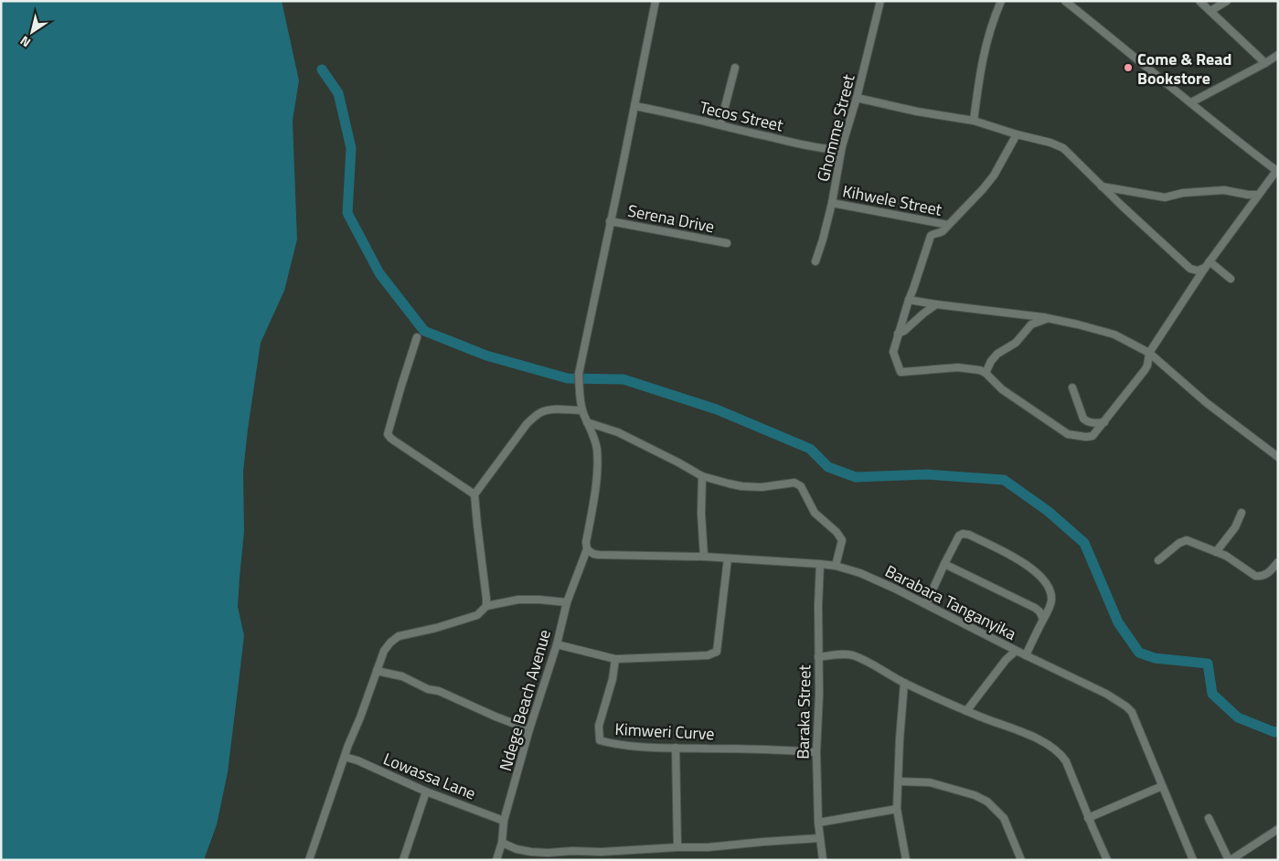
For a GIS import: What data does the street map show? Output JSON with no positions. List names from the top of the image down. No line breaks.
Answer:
{"streets":{"street":["Tecos Street","Ghomme Street","Kihwele Street","Serena Drive","Barabara Tanganyika","Ndege Beach Avenue","Baraka Street","Kimweri Curve","Lowassa Lane"]},"crossings":[["Tecos Street","Ghomme Street"],["Tecos Street","Ndege Beach Avenue"],["Ghomme Street","Kihwele Street"],["Serena Drive","Ndege Beach Avenue"],["Barabara Tanganyika","Ndege Beach Avenue"],["Barabara Tanganyika","Baraka Street"],["Ndege Beach Avenue","Lowassa Lane"],["Baraka Street","Kimweri Curve"]],"places":["Come & Read Bookstore"],"north":"bottom left"}
